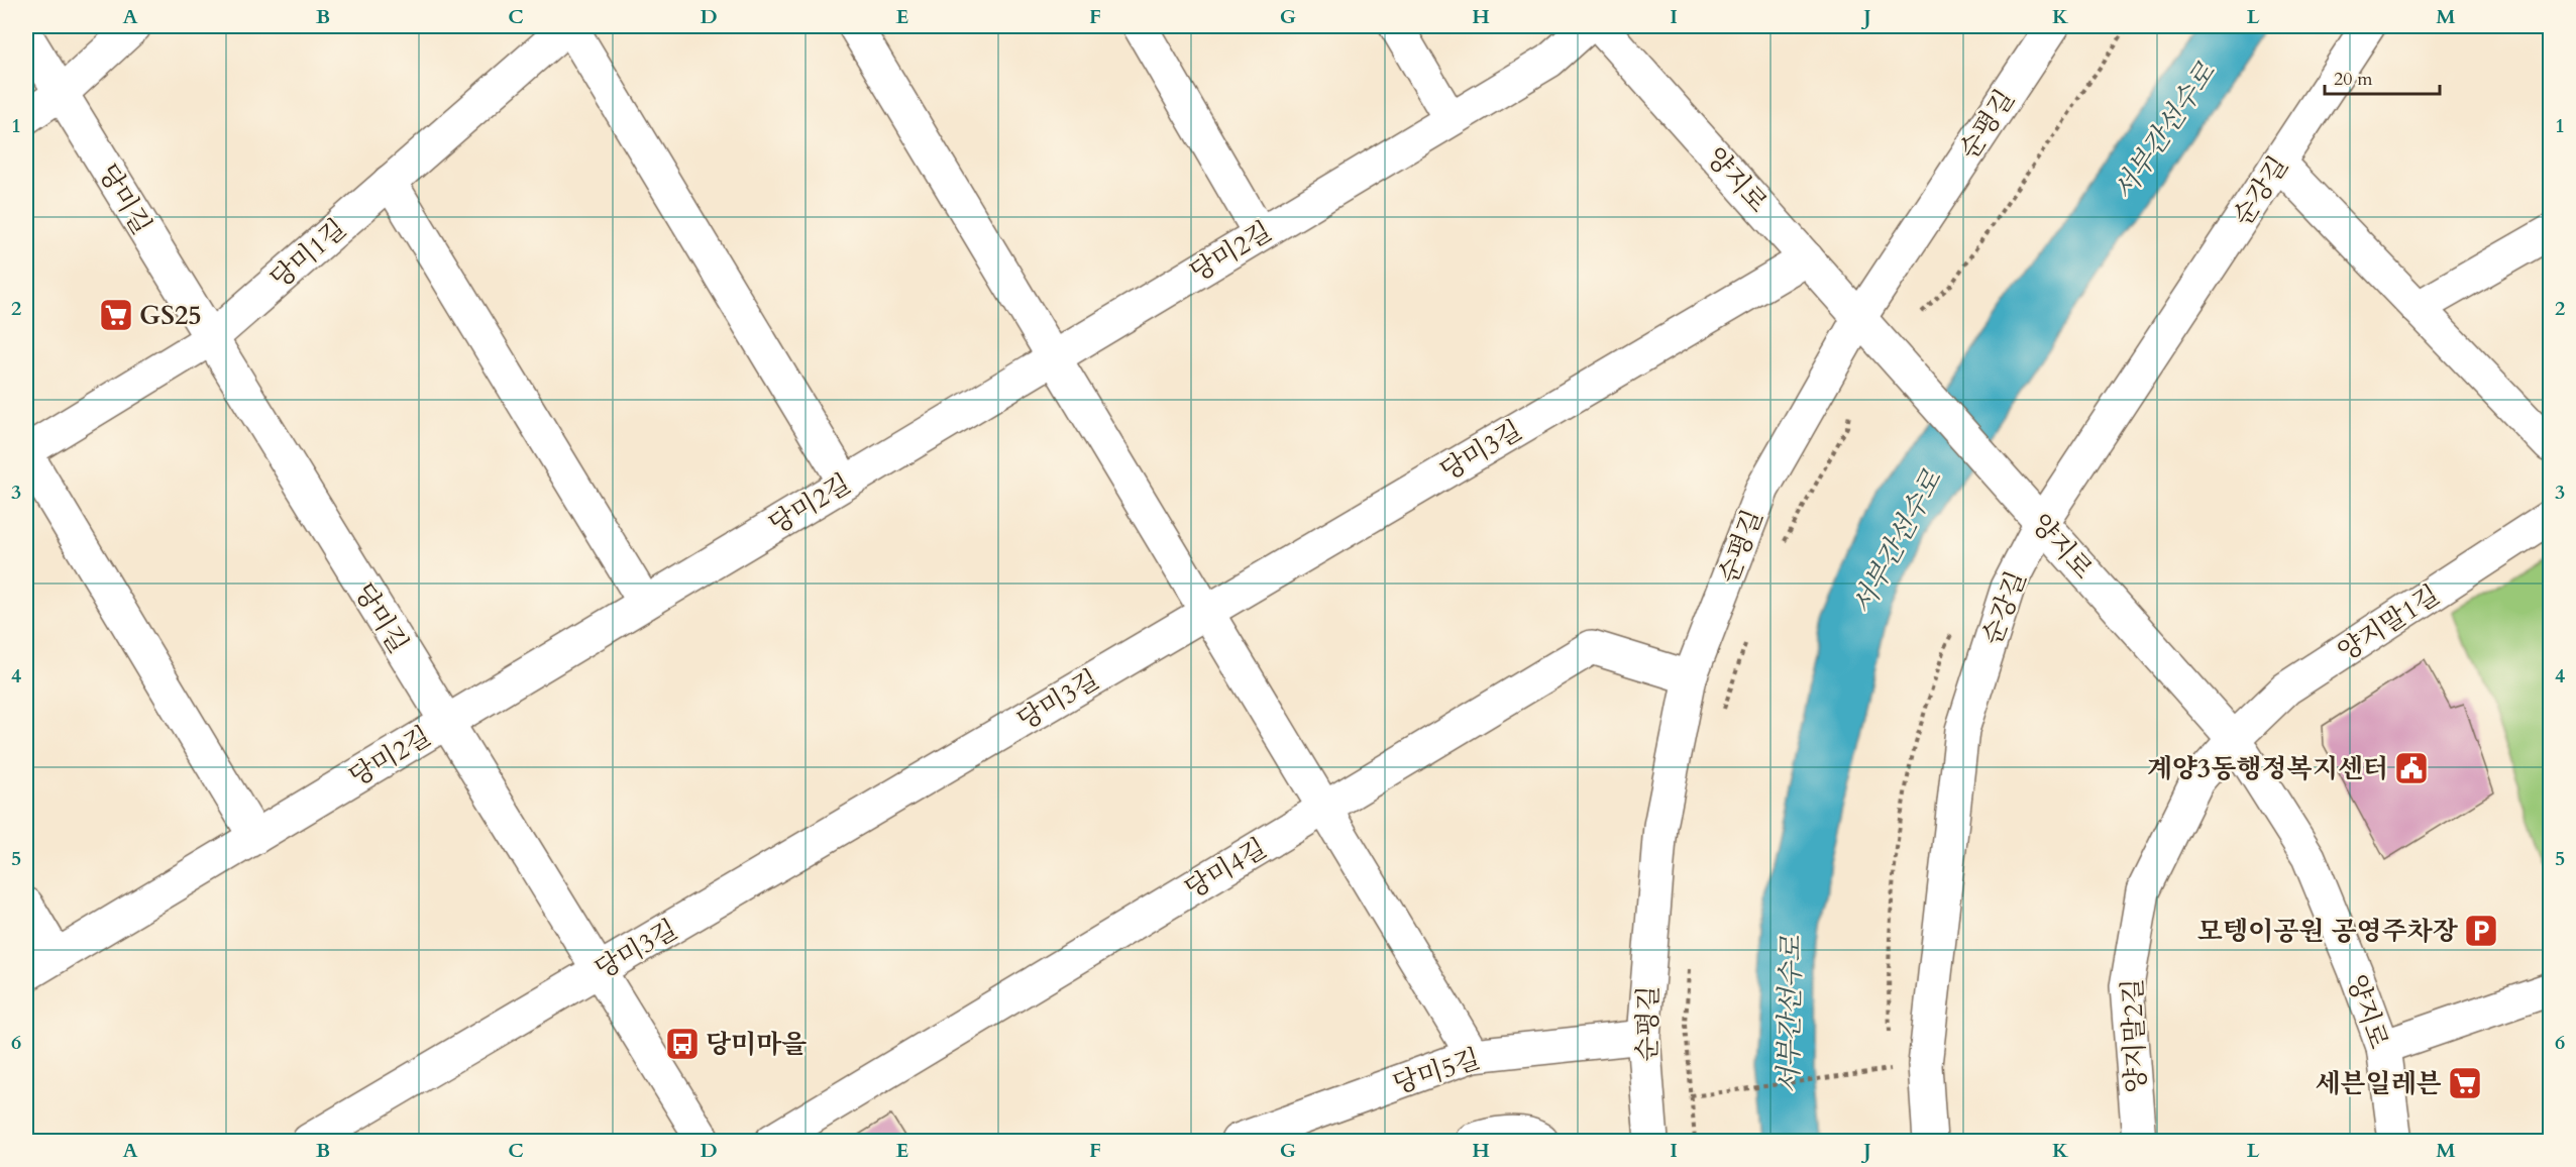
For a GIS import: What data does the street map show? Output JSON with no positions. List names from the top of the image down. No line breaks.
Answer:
{"streets":{"street":["순평길","양지로","순강길","당미길","당미2길","당미1길","당미3길","양지말1길","당미4길","양지말2길","당미5길"]},"crossings":[["순평길","양지로"],["순평길","당미4길"],["순평길","당미5길"],["양지로","순강길"],["양지로","당미3길"],["양지로","양지말1길"],["양지로","양지말2길"],["당미길","당미2길"],["당미길","당미1길"],["당미길","당미3길"],["양지말1길","양지말2길"]],"water":["서부간선수로"],"places":{"supermarket":["GS25","세븐일레븐"],"public building":["계양3동행정복지센터"],"parking":["모텡이공원 공영주차장"],"bus stop":["당미마을"]},"scale_bar":"20 m","grid":{"columns":["A","B","C","D","E","F","G","H","I","J","K","L","M"],"rows":["1","2","3","4","5","6"]}}
